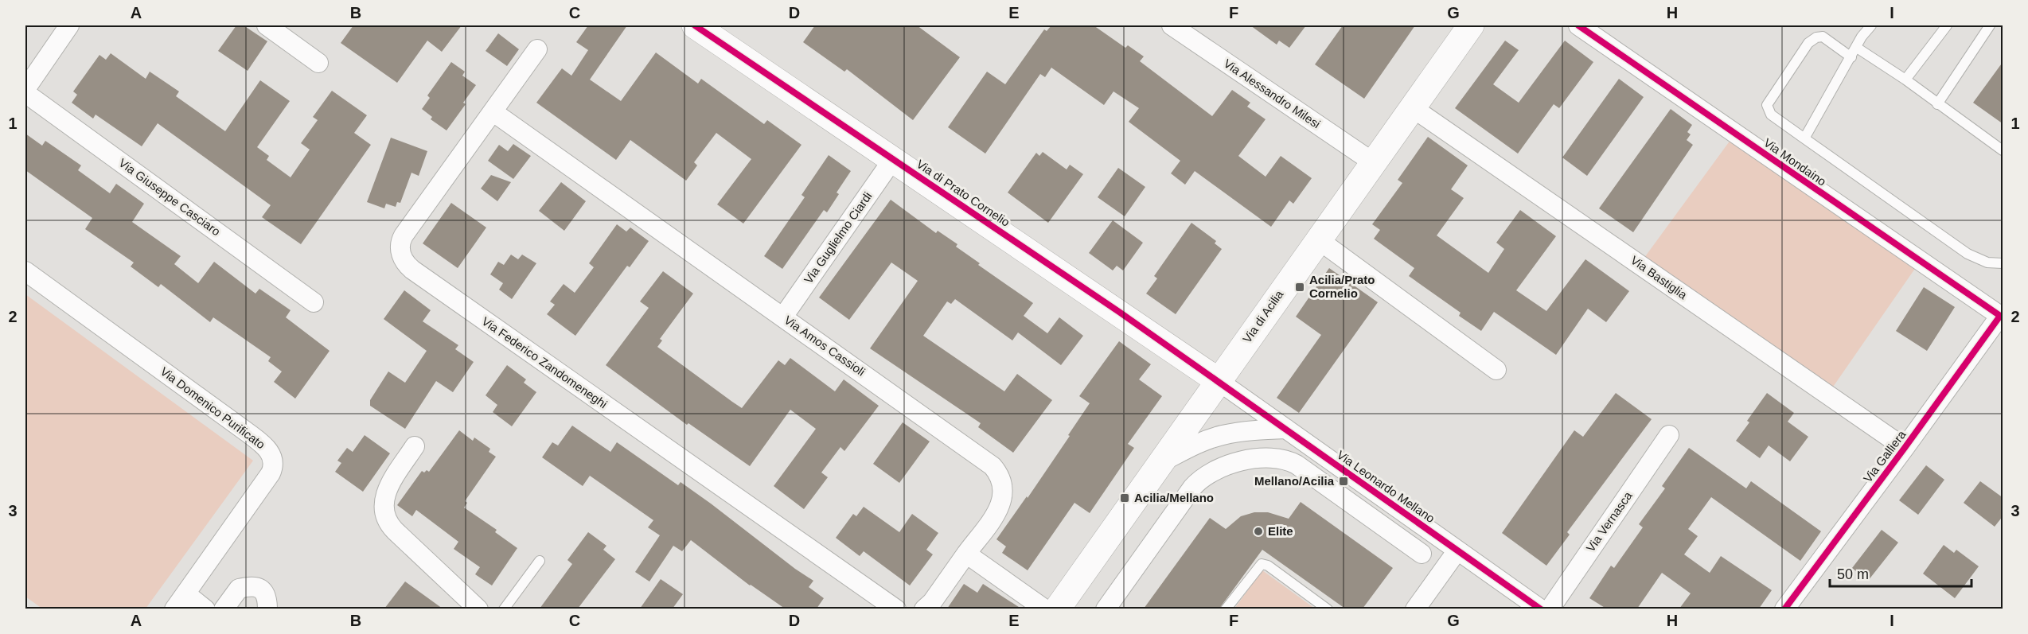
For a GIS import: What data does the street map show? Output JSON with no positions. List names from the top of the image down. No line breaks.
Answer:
{"streets":{"street":["Via Alessandro Milesi","Via Mondaino","Via di Prato Cornelio","Via Giuseppe Casciaro","Via Guglielmo Ciardi","Via Bastiglia","Via di Acilia","Via Amos Cassioli","Via Federico Zandomeneghi","Via Domenico Purificato","Via Galliera","Via Leonardo Mellano","Via Vernasca"]},"crossings":[["Via Alessandro Milesi","Via di Acilia"],["Via Mondaino","Via Galliera"],["Via di Prato Cornelio","Via Guglielmo Ciardi"],["Via di Prato Cornelio","Via di Acilia"],["Via di Prato Cornelio","Via Leonardo Mellano"],["Via Guglielmo Ciardi","Via Amos Cassioli"],["Via Bastiglia","Via di Acilia"],["Via Bastiglia","Via Galliera"],["Via di Acilia","Via Leonardo Mellano"],["Via Amos Cassioli","Via Federico Zandomeneghi"]],"places":{"transit":["Acilia/Prato Cornelio","Mellano/Acilia","Acilia/Mellano"],"other":["Elite"]},"scale_bar":"50 m","grid":{"columns":["A","B","C","D","E","F","G","H","I"],"rows":["1","2","3"]}}
